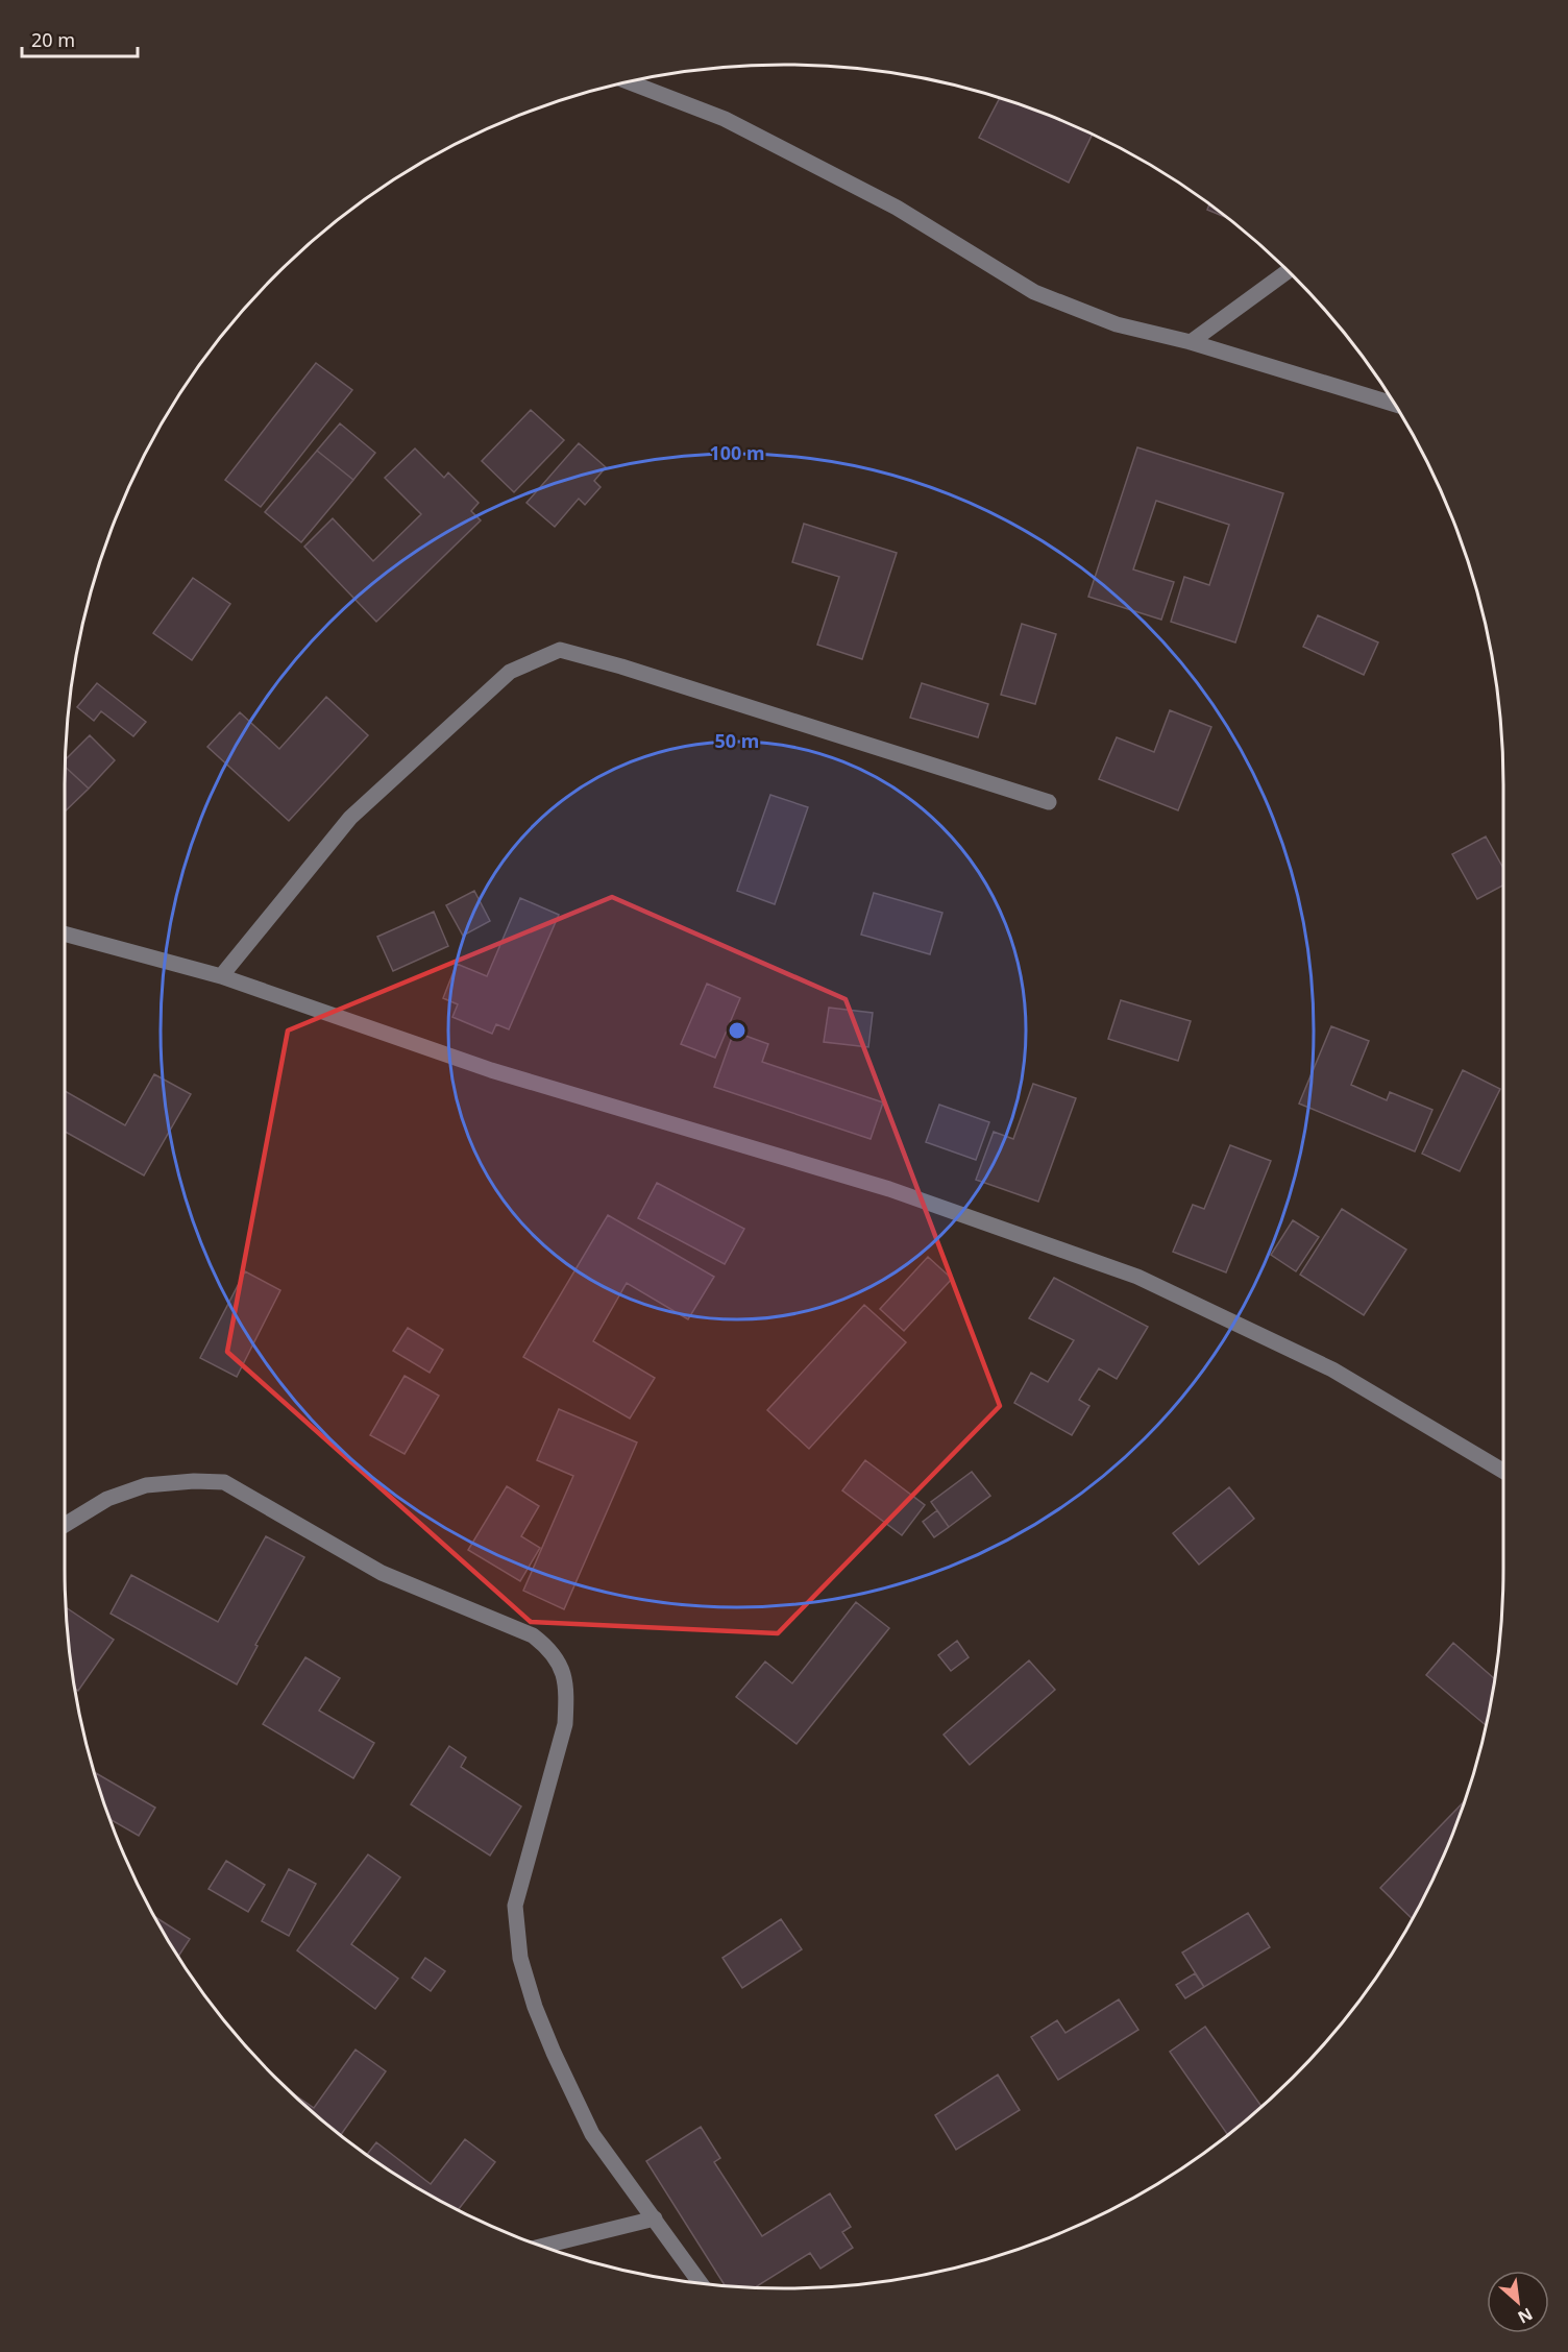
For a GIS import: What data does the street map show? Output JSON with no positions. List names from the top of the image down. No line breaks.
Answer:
{"scale_bar":"20 m","north":"bottom right","rings":["100 m","50 m"]}
